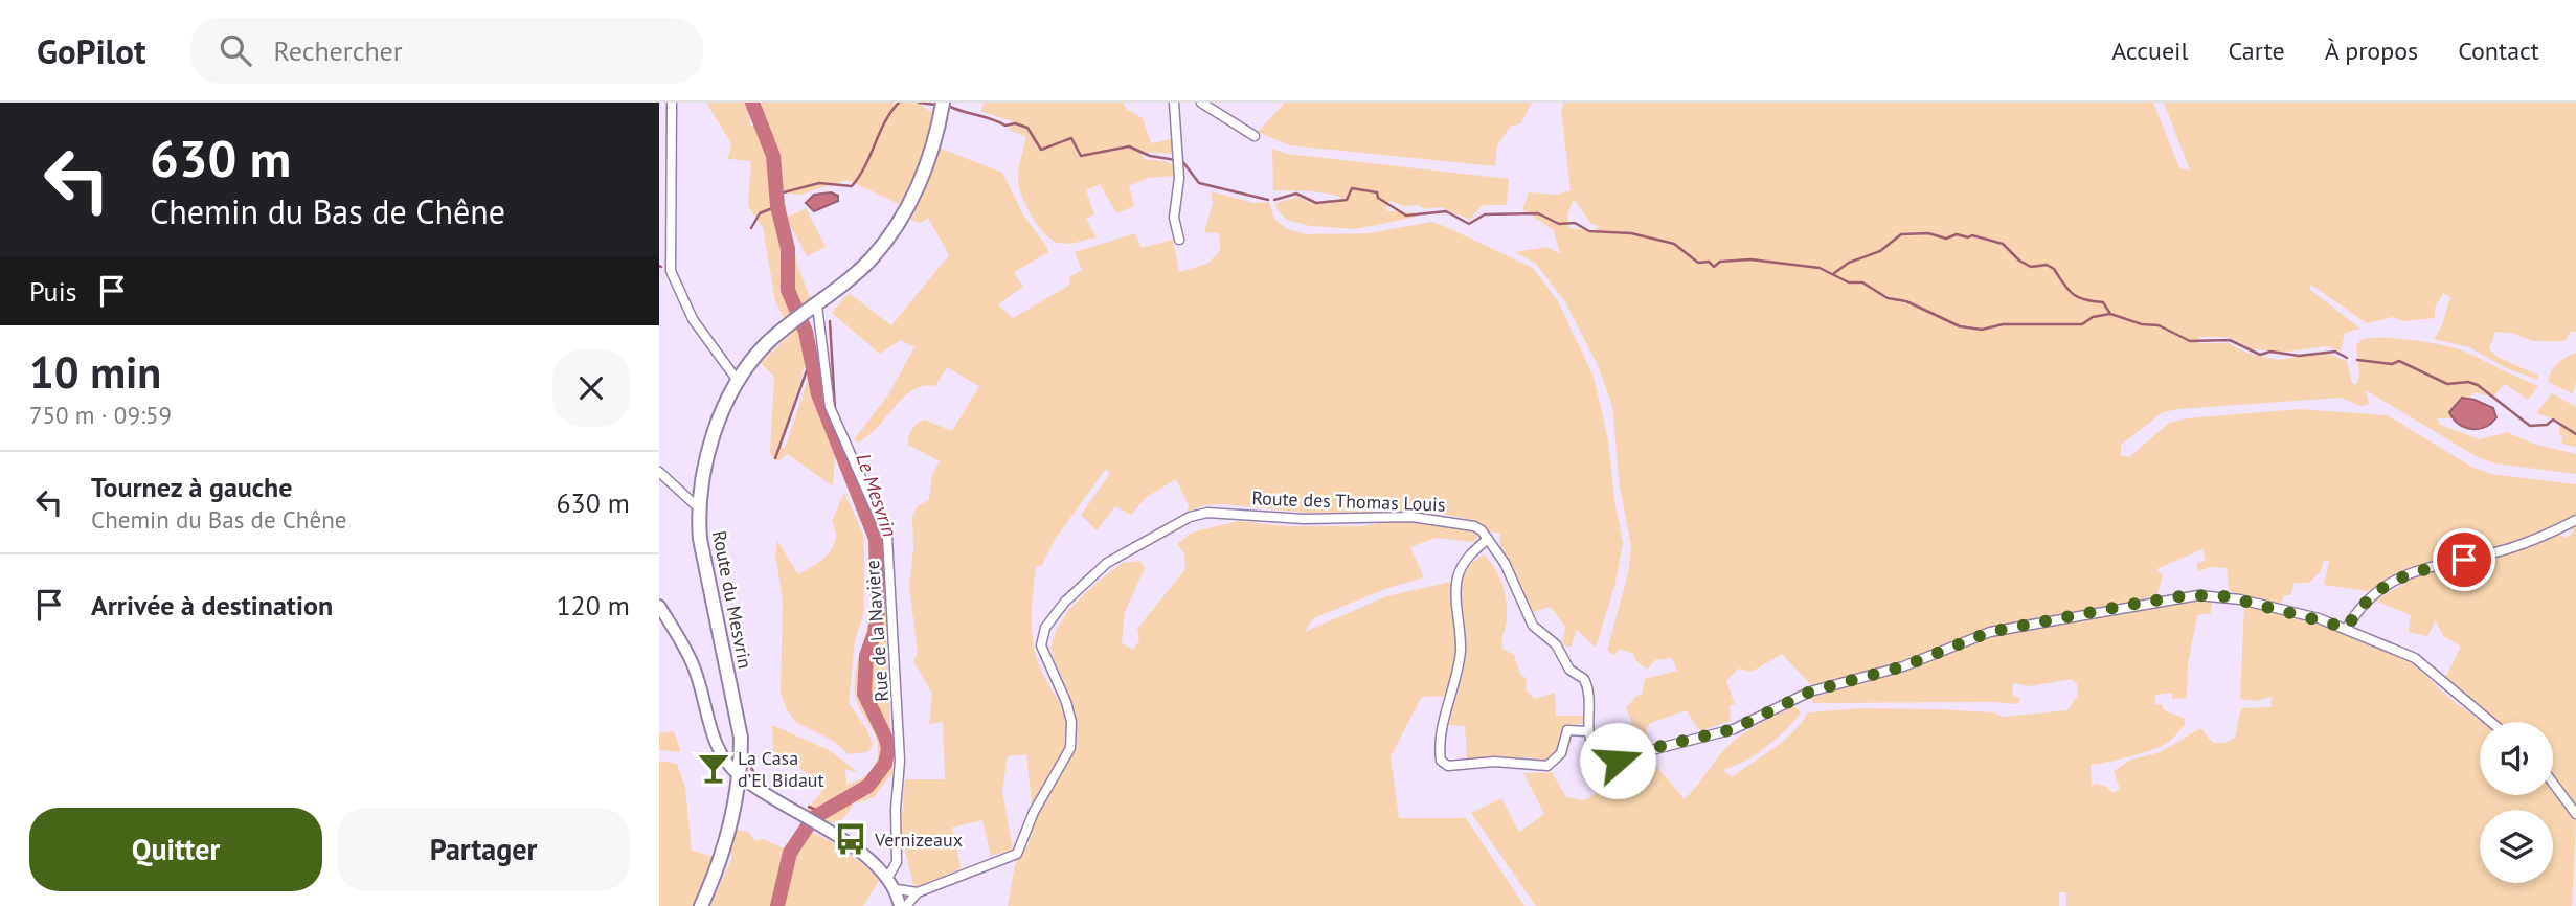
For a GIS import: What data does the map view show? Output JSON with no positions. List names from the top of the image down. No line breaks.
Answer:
{"streets":{"main road":["Route du Mesvrin"],"street":["Route des Thomas Louis","Rue de la Navière"]},"crossings":[["Route du Mesvrin","Rue de la Navière"]],"water":["Le Mesvrin"],"places":{"bar":["La Casa d’El Bidaut"],"bus stop":["Vernizeaux"]},"page":{"header":"GoPilot","search":"Rechercher","nav":["Accueil","Carte","À propos","Contact"],"turn":["630 m","Chemin du Bas de Chêne"],"then":"Puis","heading":["10 min","750 m · 09:59"],"list":[{"name":"Tournez à gauche","note":"Chemin du Bas de Chêne","value":"630 m"},{"name":"Arrivée à destination","value":"120 m"}],"buttons":["Quitter","Partager"]}}
